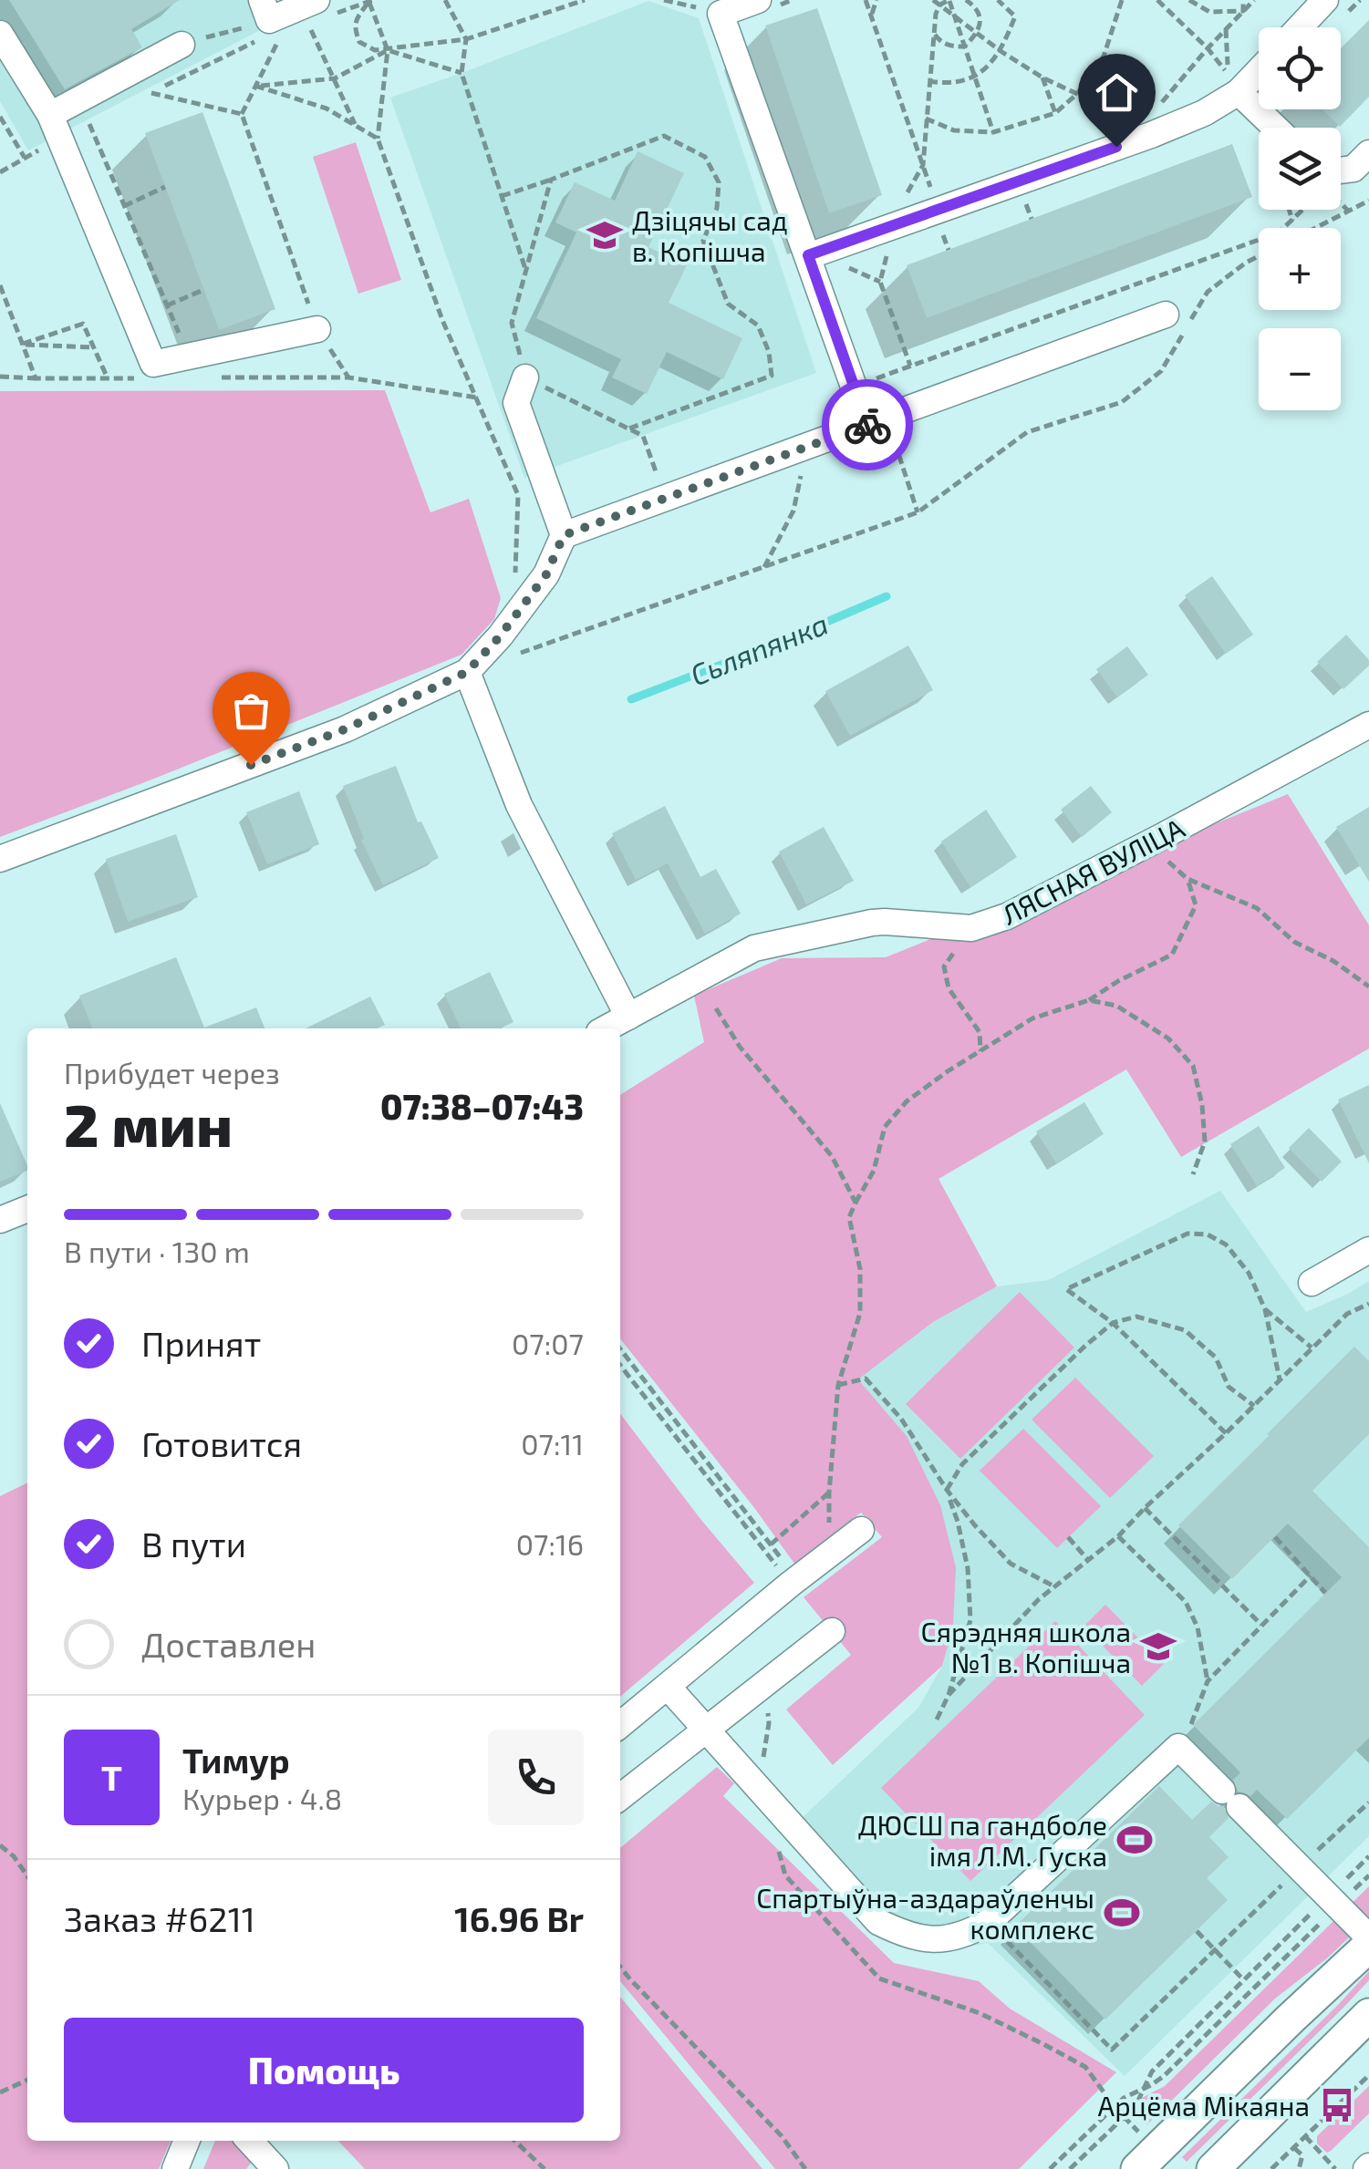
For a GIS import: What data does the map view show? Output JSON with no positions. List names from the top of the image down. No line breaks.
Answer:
{"streets":{"street":["ЛЯСНАЯ ВУЛІЦА"]},"water":["Сьляпянка"],"places":{"school or university":["Дзіцячы сад в. Копішча","Сярэдняя школа №1 в. Копішча"],"sports":["ДЮСШ па гандболе імя Л.М. Гуска","Спартыўна-аздараўленчы комплекс"],"bus stop":["Арцёма Мікаяна"]},"page":{"map_buttons":["+","−"],"heading":["2 мин","Прибудет через","07:38–07:43"],"panel":["Тимур","Курьер · 4.8","Заказ #6211","16.96 Br"],"bar":"В пути · 130 m","list":[["Принят","07:07"],["Готовится","07:11"],["В пути","07:16"],"Доставлен"],"round":"Т","buttons":"Помощь"}}
